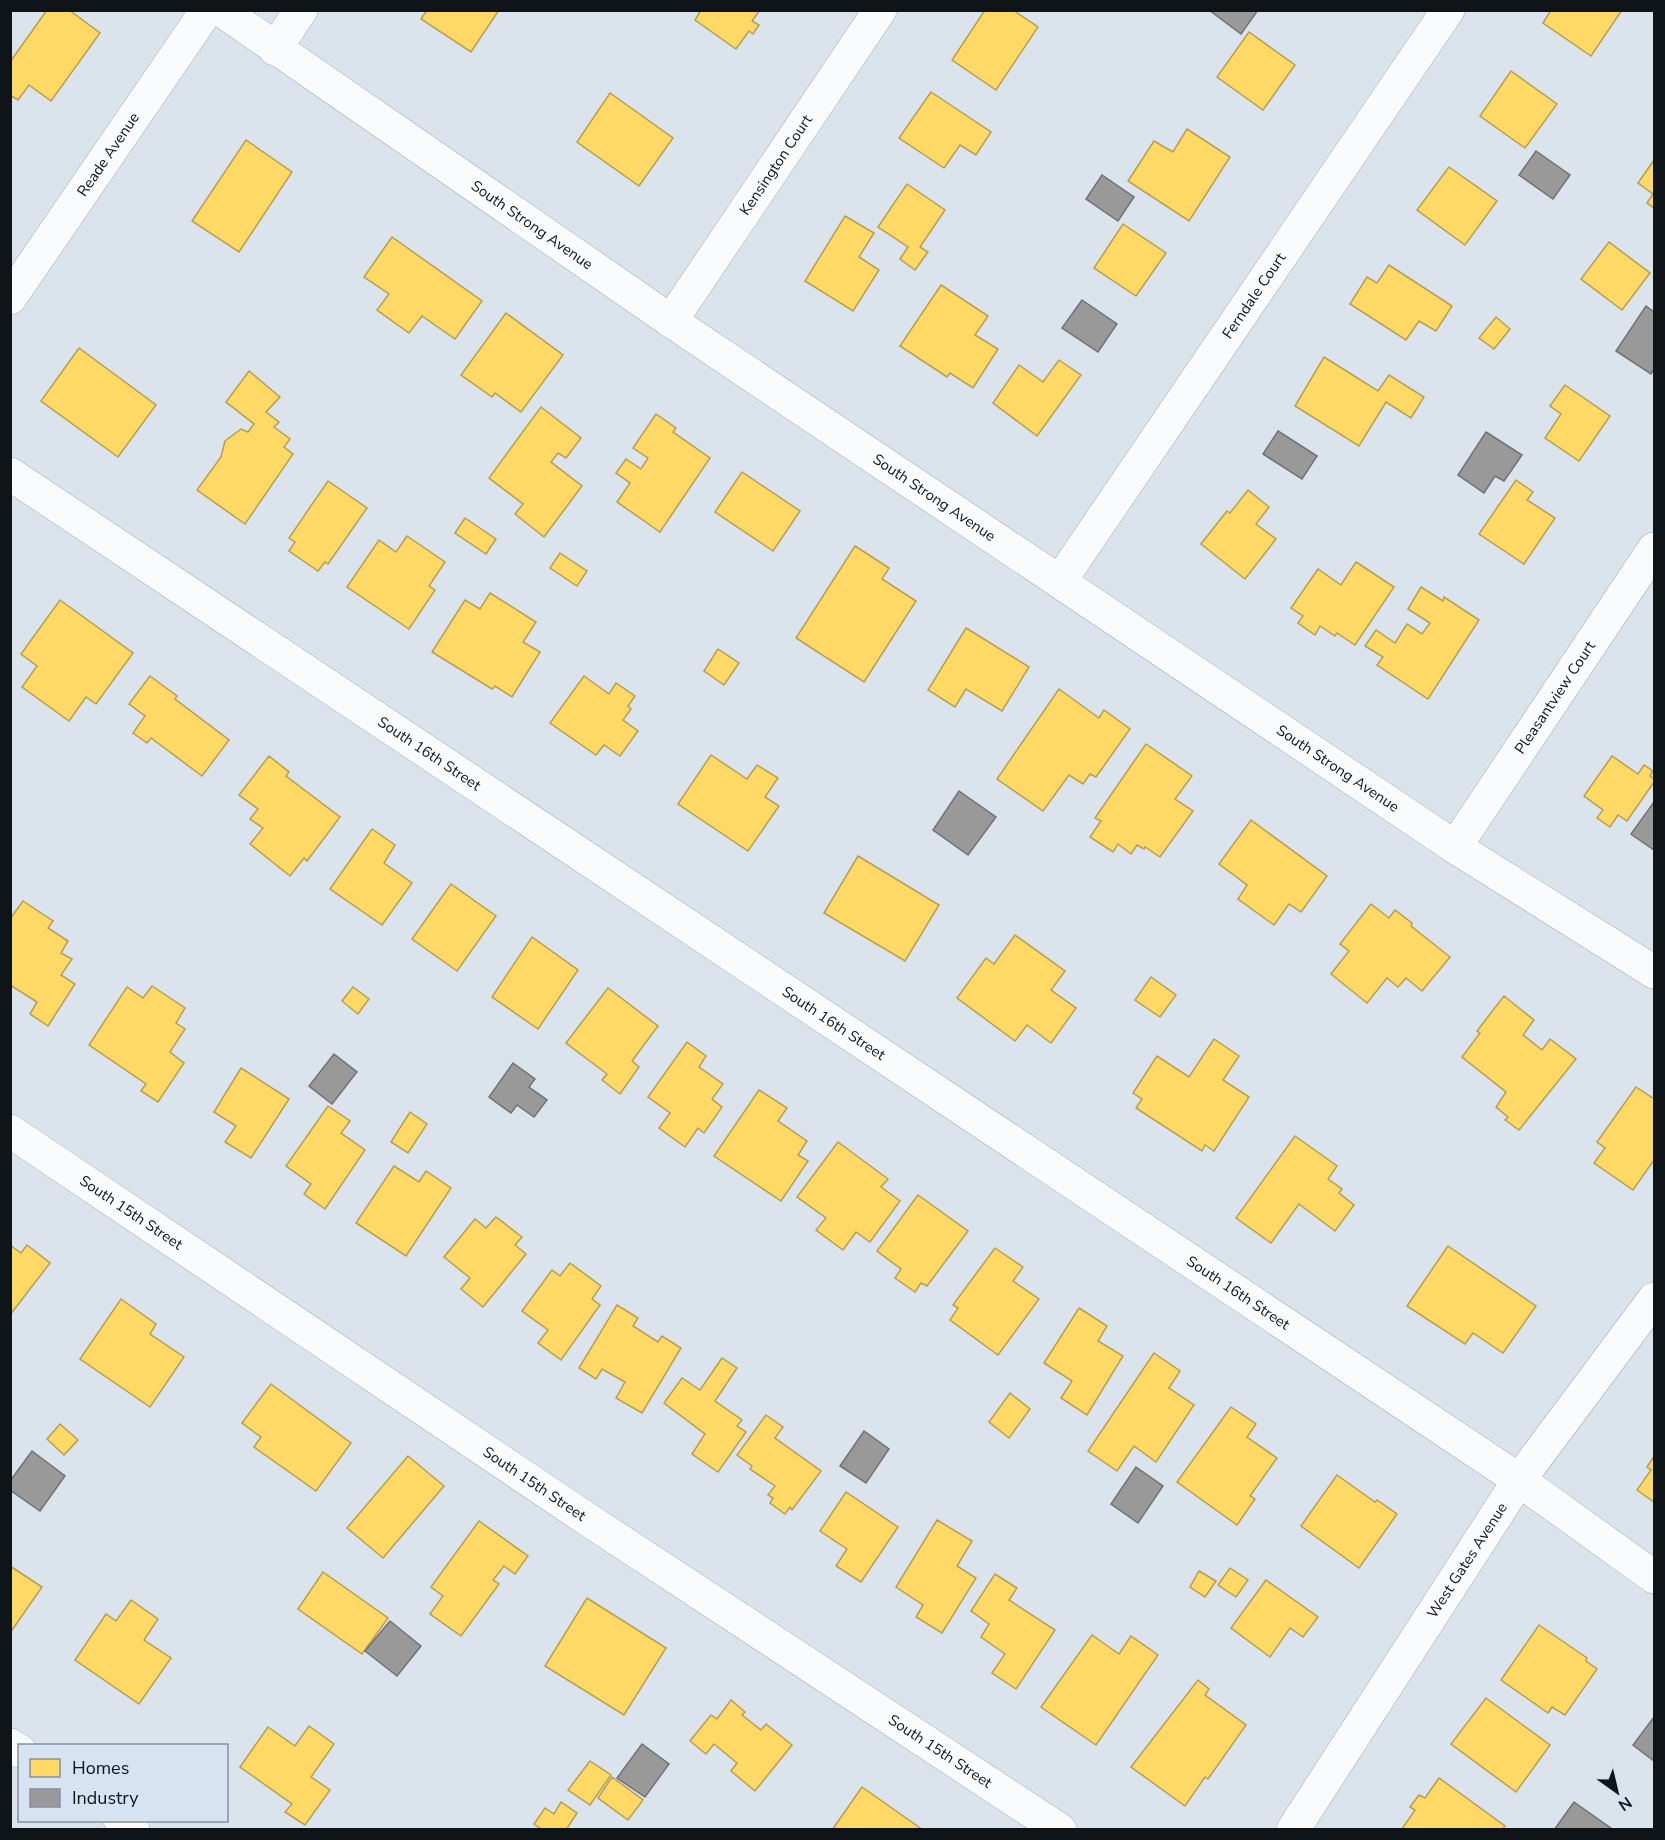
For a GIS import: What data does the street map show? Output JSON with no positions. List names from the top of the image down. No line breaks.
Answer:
{"streets":{"street":["Reade Avenue","Kensington Court","South Strong Avenue","Ferndale Court","Pleasantview Court","South 16th Street","South 15th Street","West Gates Avenue"]},"crossings":[["Kensington Court","South Strong Avenue"],["South Strong Avenue","Ferndale Court"],["South Strong Avenue","Pleasantview Court"],["South 16th Street","West Gates Avenue"]],"legend":["Homes","Industry"],"north":"bottom right"}
